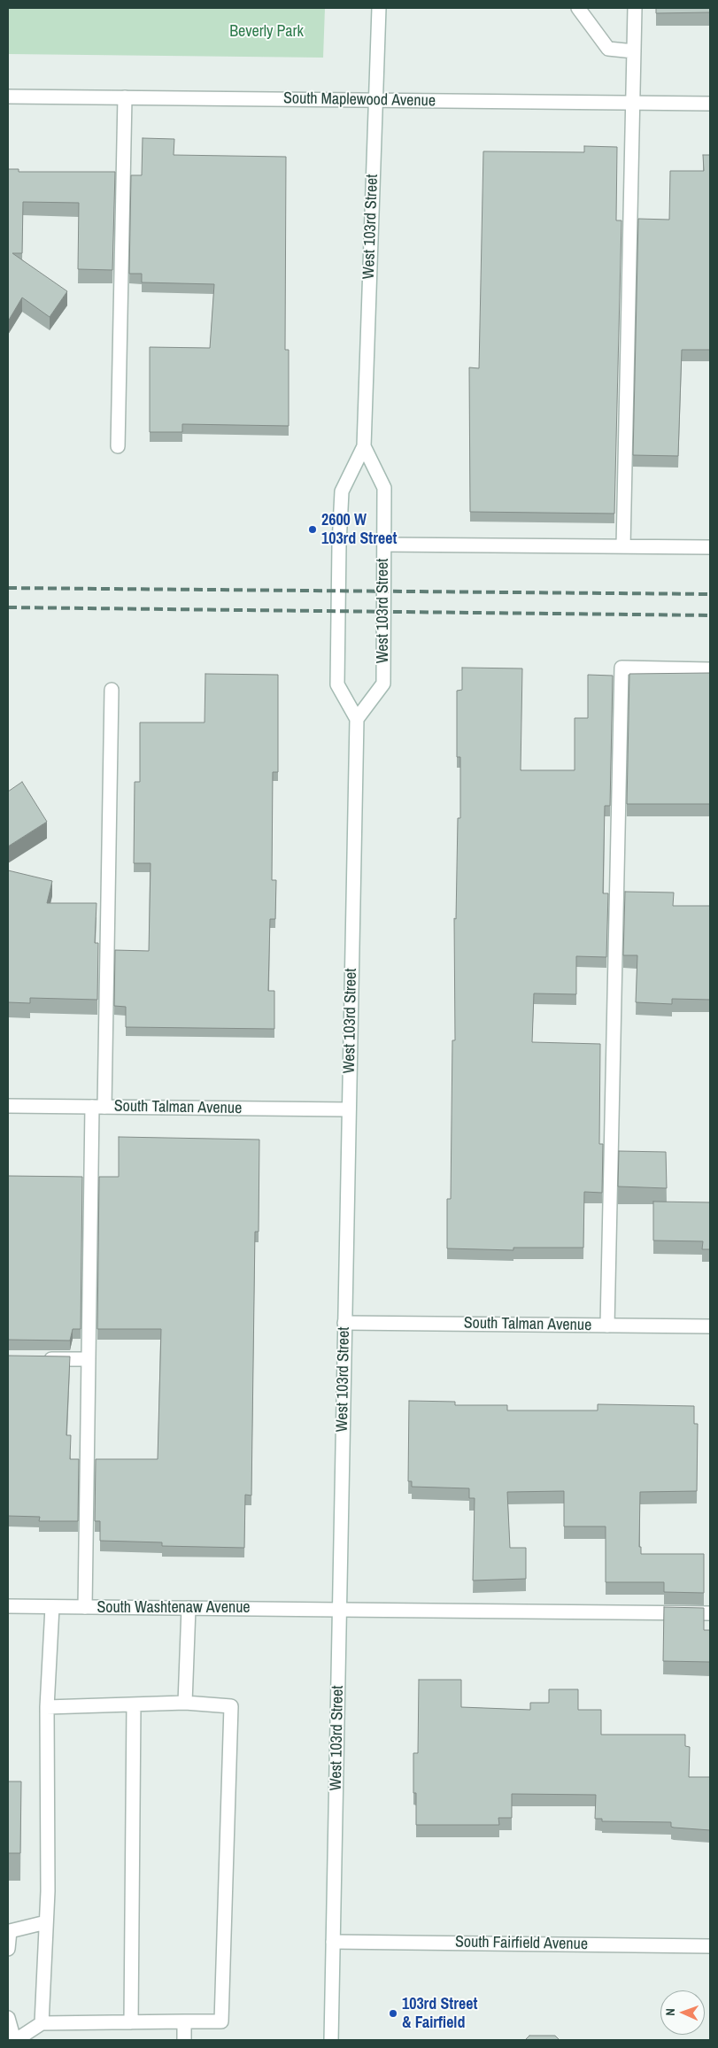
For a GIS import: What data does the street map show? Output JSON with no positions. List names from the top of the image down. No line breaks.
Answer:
{"streets":{"main road":["South Maplewood Avenue","West 103rd Street","South Talman Avenue","South Washtenaw Avenue","South Fairfield Avenue"]},"crossings":[["South Maplewood Avenue","West 103rd Street"],["West 103rd Street","South Talman Avenue"],["West 103rd Street","South Washtenaw Avenue"],["West 103rd Street","South Fairfield Avenue"]],"parks":["Beverly Park"],"places":["2600 W 103rd Street","103rd Street & Fairfield"],"north":"left"}
